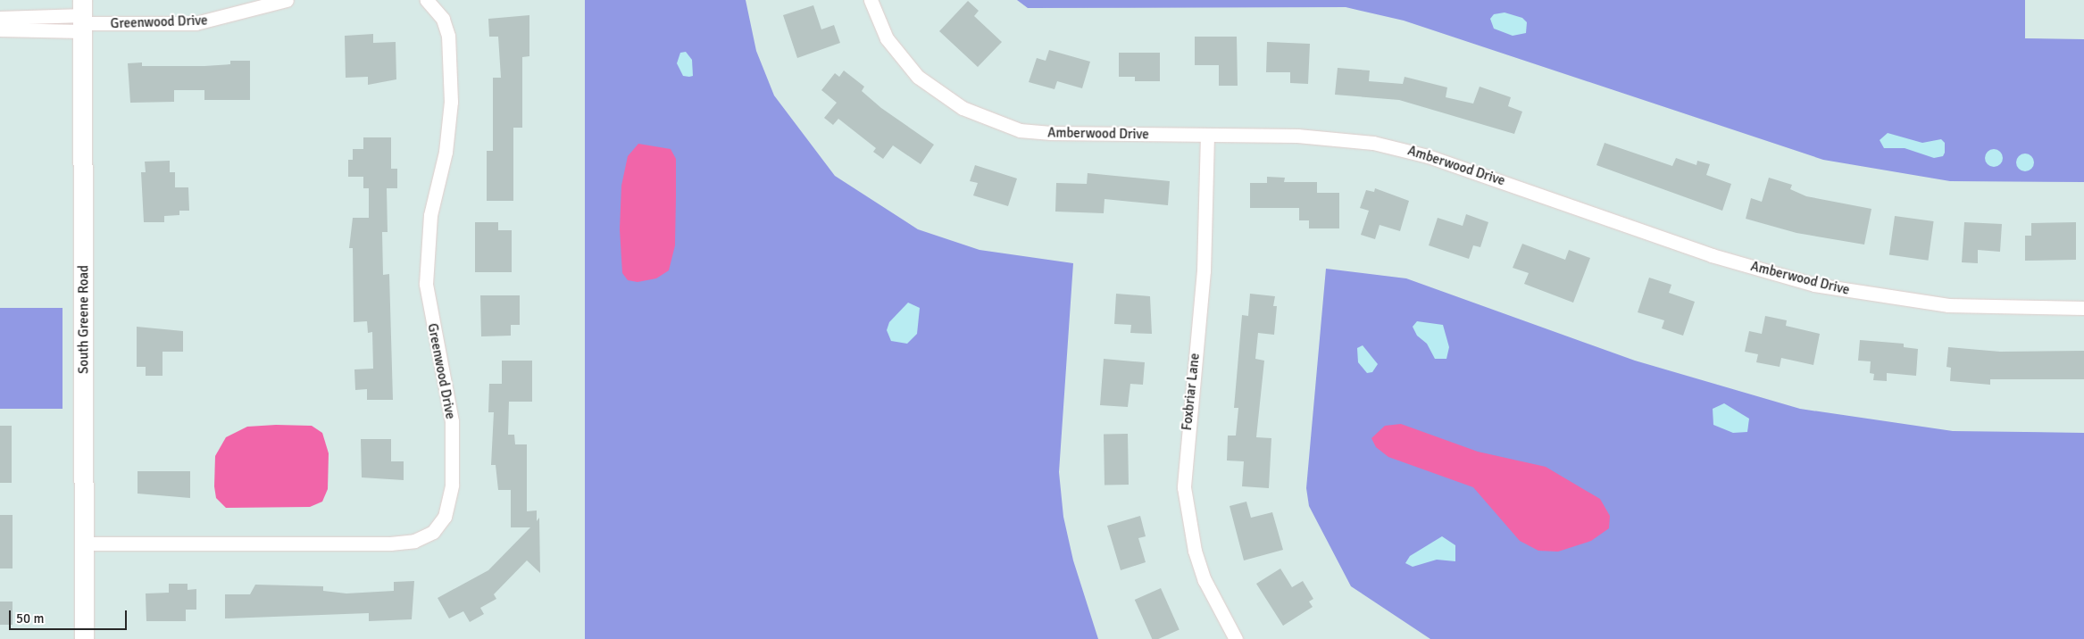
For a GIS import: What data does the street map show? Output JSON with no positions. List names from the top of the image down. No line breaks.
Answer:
{"streets":{"street":["Greenwood Drive","Amberwood Drive","South Greene Road","Foxbriar Lane"]},"crossings":[["Greenwood Drive","South Greene Road"],["Amberwood Drive","Foxbriar Lane"]],"scale_bar":"50 m"}
